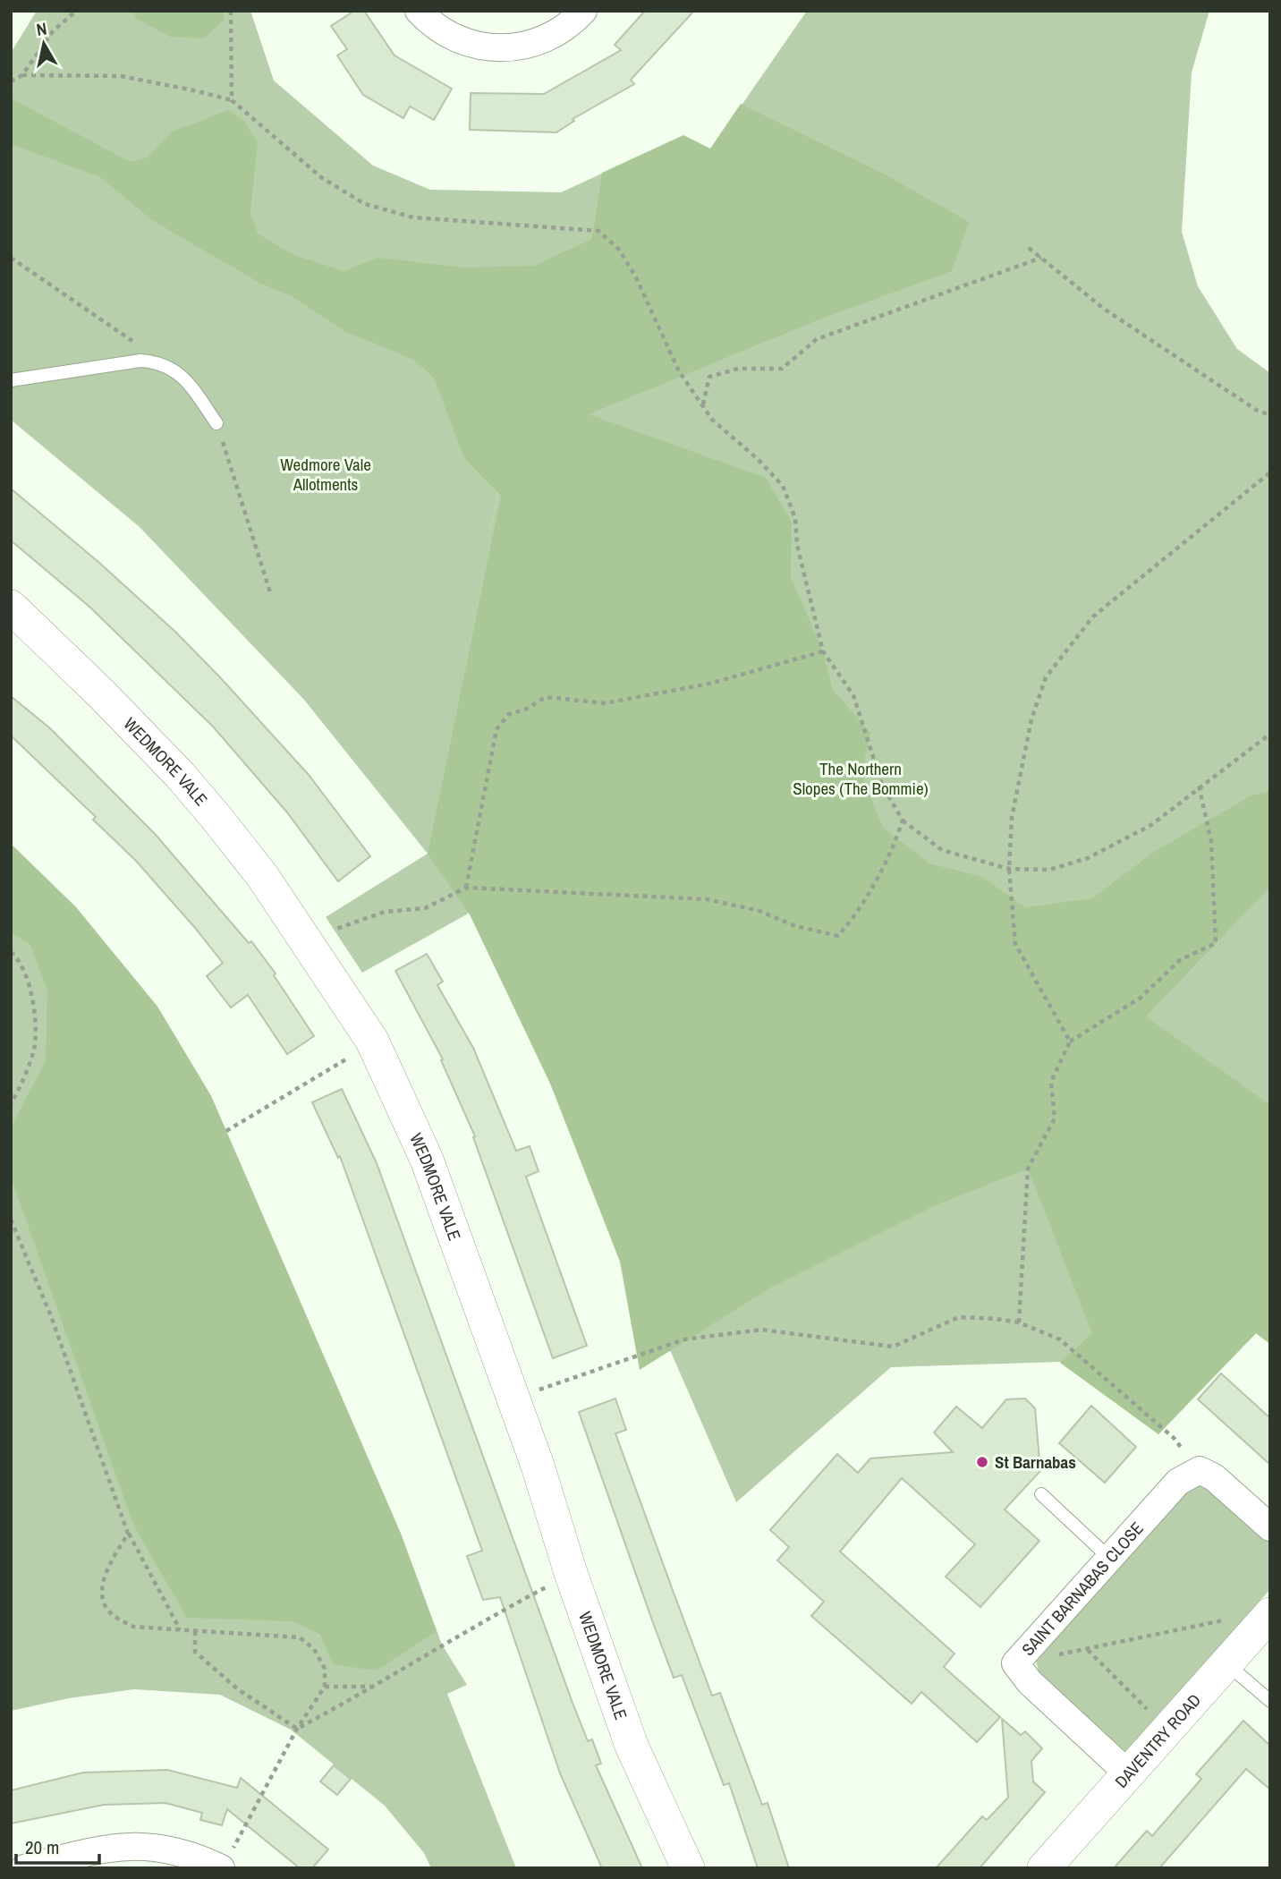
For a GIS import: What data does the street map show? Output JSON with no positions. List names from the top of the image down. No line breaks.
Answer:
{"streets":{"street":["WEDMORE VALE","SAINT BARNABAS CLOSE","DAVENTRY ROAD"]},"crossings":[["SAINT BARNABAS CLOSE","DAVENTRY ROAD"]],"parks":["Wedmore Vale Allotments","The Northern Slopes (The Bommie)"],"places":["St Barnabas"],"scale_bar":"20 m","north":"top"}
